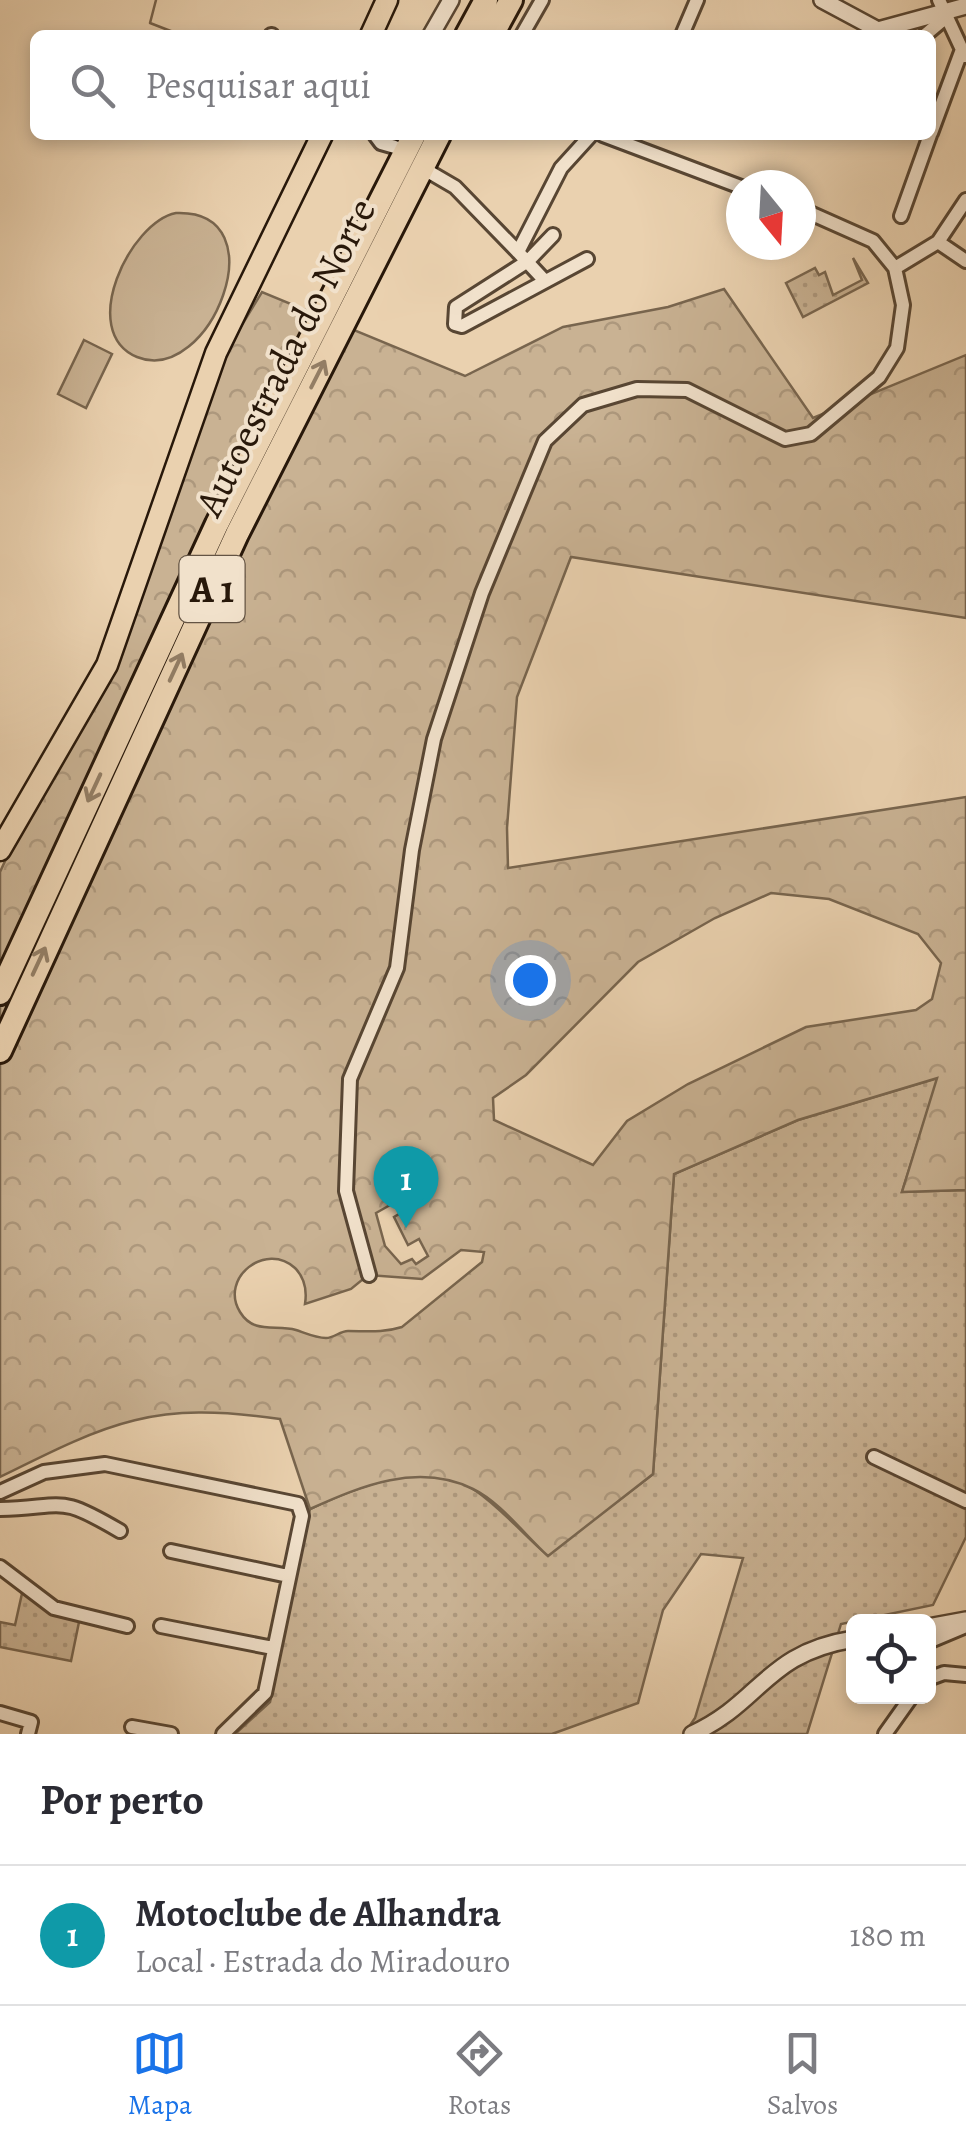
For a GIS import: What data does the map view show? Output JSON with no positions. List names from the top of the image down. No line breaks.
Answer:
{"streets":{"highway":["Autoestrada do Norte","A 1"]},"north":"bottom","page":{"search":"Pesquisar aqui","pins":"1","heading":"Por perto","list":[{"mark":"1","name":"Motoclube de Alhandra","note":"Local · Estrada do Miradouro","value":"180 m"}],"nav":["Mapa","Rotas","Salvos"]}}
